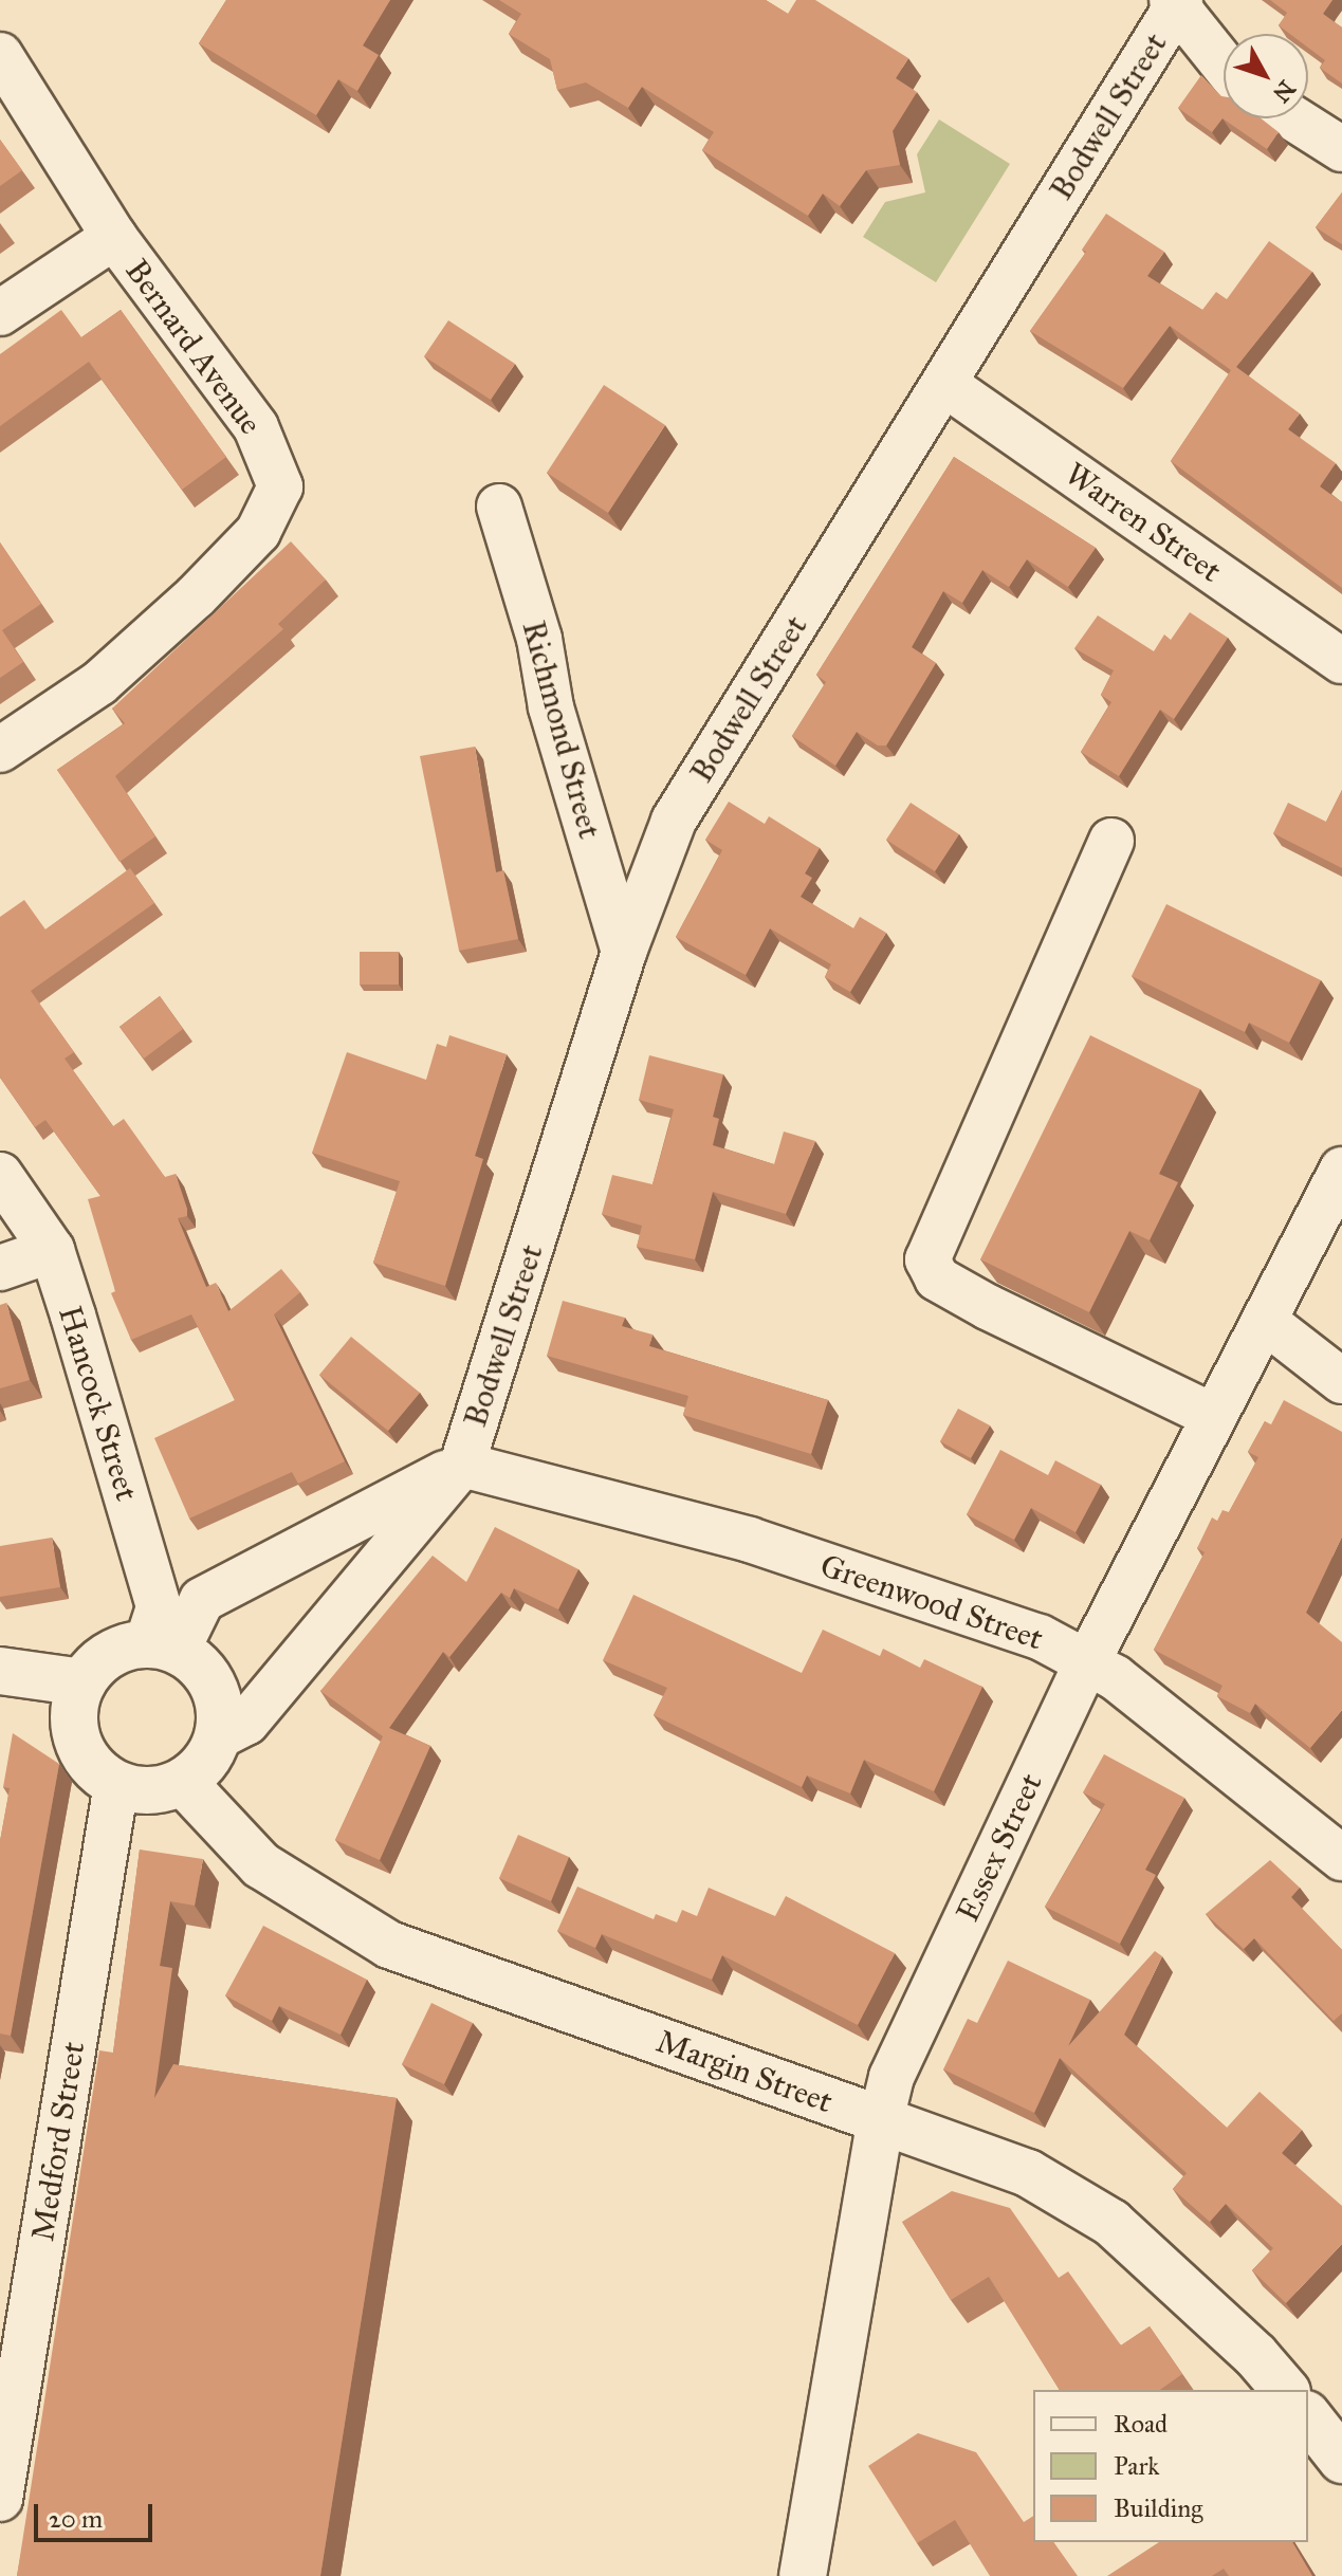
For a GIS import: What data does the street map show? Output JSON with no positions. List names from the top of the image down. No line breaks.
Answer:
{"streets":{"street":["Bodwell Street","Bernard Avenue","Warren Street","Richmond Street","Hancock Street","Greenwood Street","Essex Street","Margin Street","Medford Street"]},"crossings":[["Bodwell Street","Warren Street"],["Bodwell Street","Richmond Street"],["Bodwell Street","Hancock Street"],["Bodwell Street","Greenwood Street"],["Bodwell Street","Margin Street"],["Bodwell Street","Medford Street"],["Hancock Street","Margin Street"],["Hancock Street","Medford Street"],["Greenwood Street","Essex Street"],["Essex Street","Margin Street"],["Margin Street","Medford Street"]],"legend":["Road","Park","Building"],"scale_bar":"20 m","north":"bottom right"}
